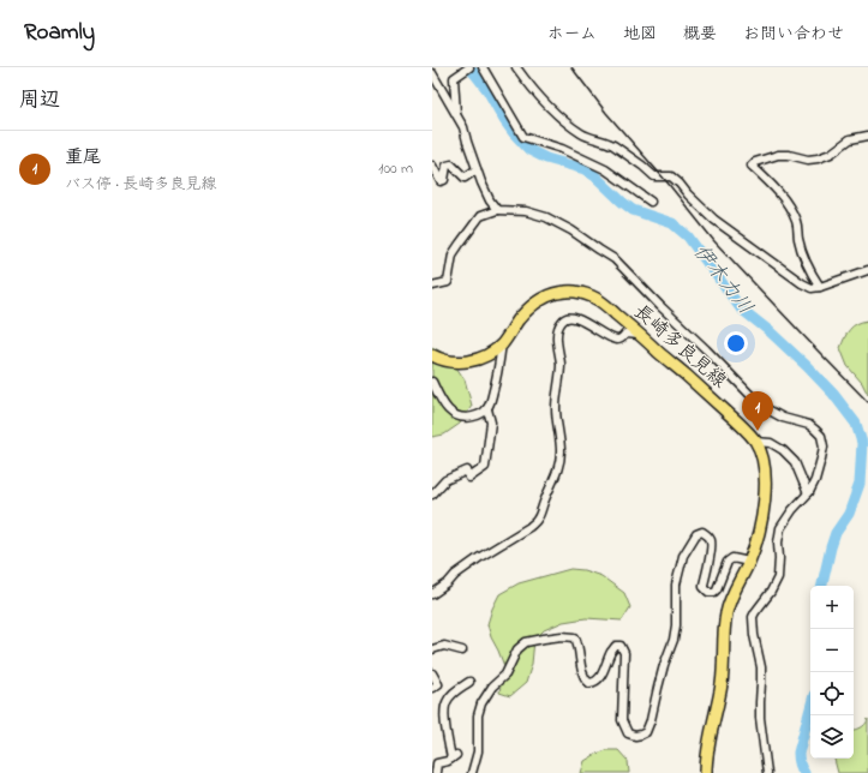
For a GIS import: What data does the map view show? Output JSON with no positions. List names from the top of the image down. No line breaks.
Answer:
{"streets":{"main road":["長崎多良見線"]},"water":["伊木力川"],"page":{"header":"Roamly","nav":["ホーム","地図","概要","お問い合わせ"],"heading":"周辺","list":[{"mark":"1","name":"重尾","note":"バス停 · 長崎多良見線","value":"100 m"}],"pins":"1","map_buttons":["+","−"]}}
